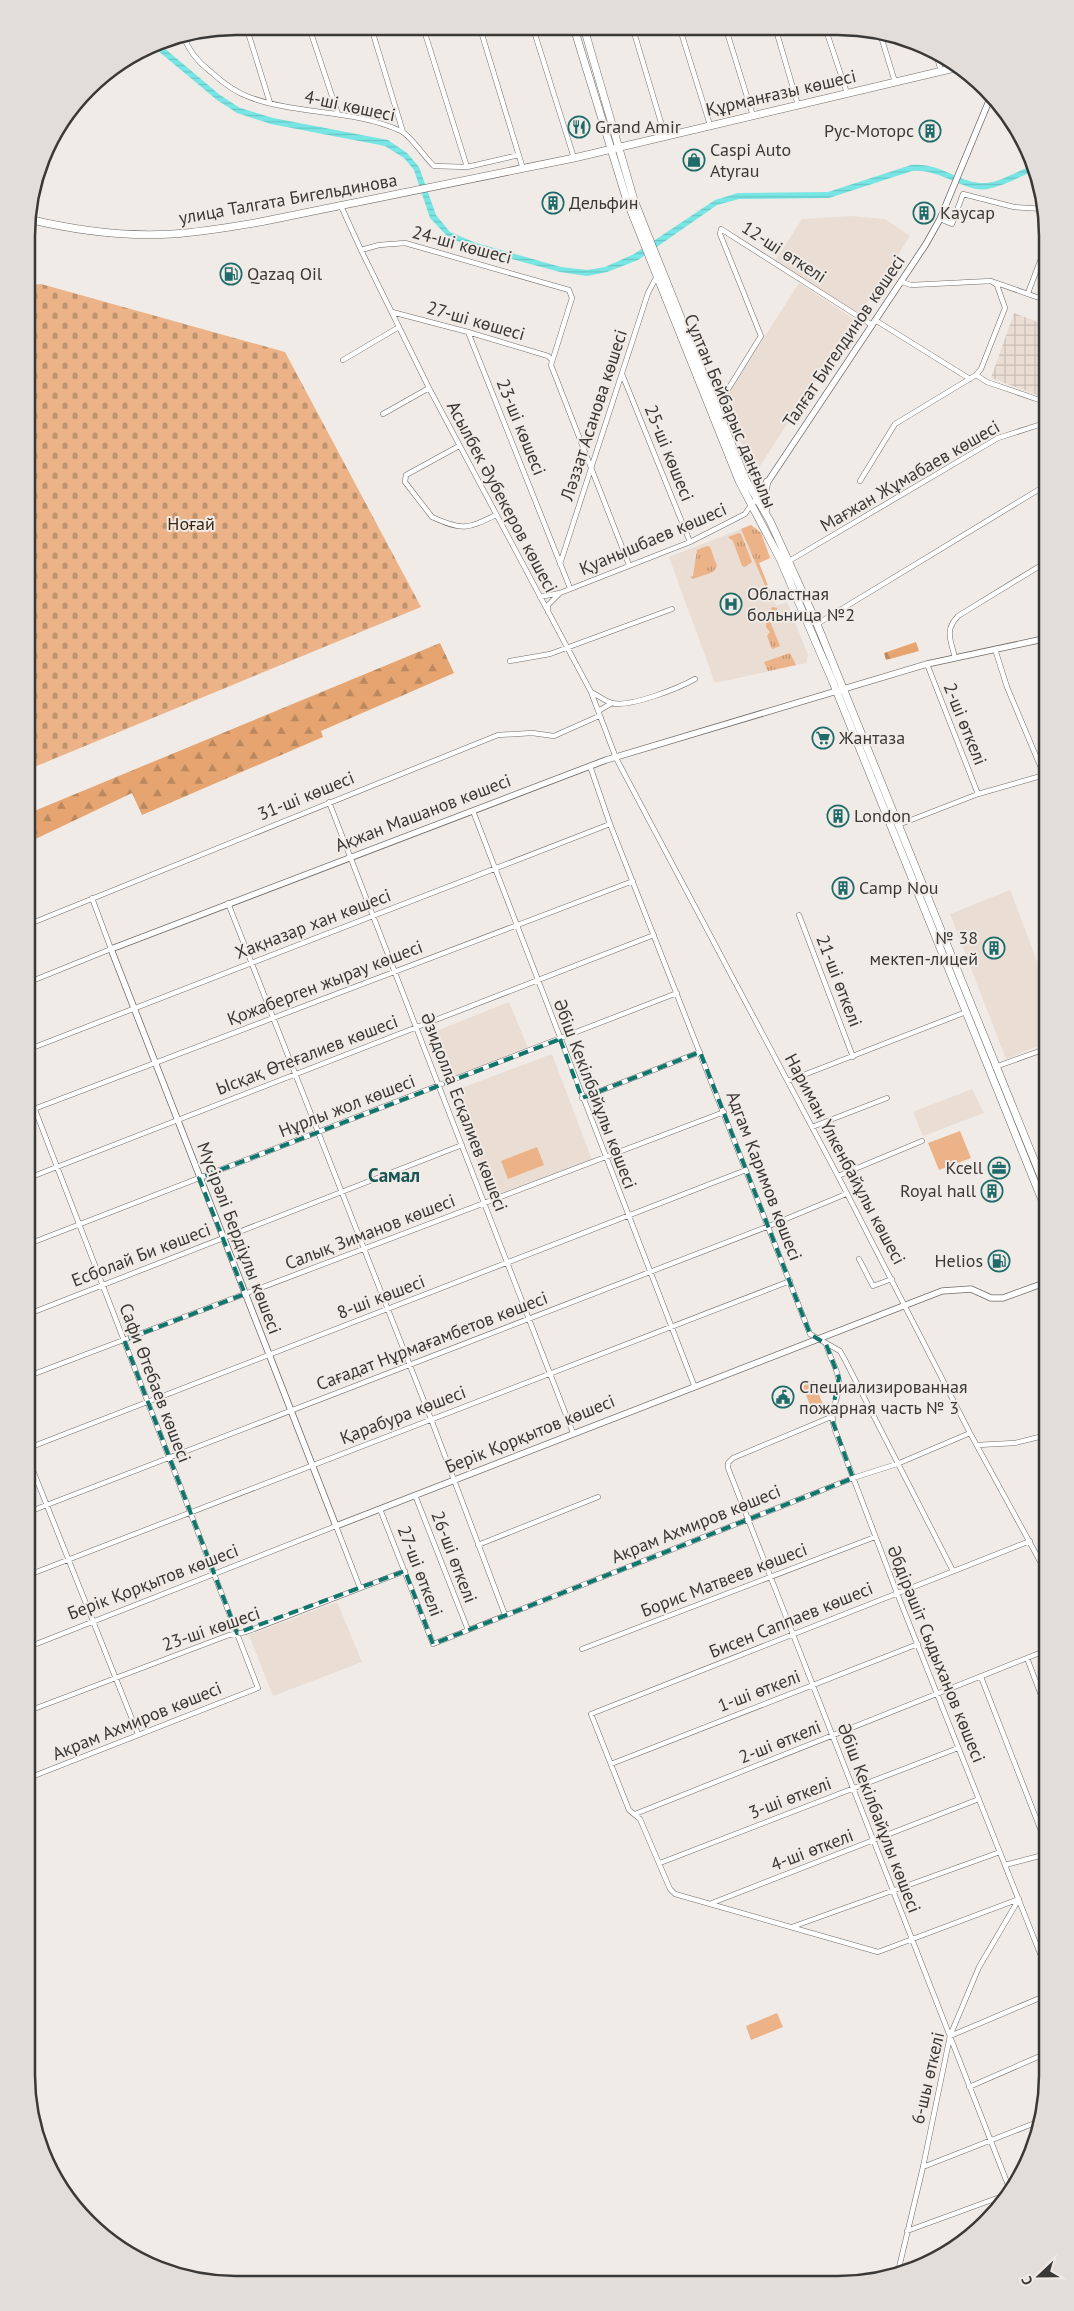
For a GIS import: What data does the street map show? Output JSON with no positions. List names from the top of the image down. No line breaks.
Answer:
{"streets":{"main road":["Құрманғазы көшесі","улица Талгата Бигельдинова","Сұлтан Бейбарыс даңғылы"],"street":["4-ші көшесі","24-ші көшесі","12-ші өткелі","27-ші көшесі","Талғат Бигелдинов көшесі","Ләззат Асанова көшесі","23-ші көшесі","25-ші көшесі","Мағжан Жұмабаев көшесі","Асылбек Әубекеров көшесі","Қуанышбаев көшесі","2-ші өткелі","31-ші көшесі","Ақжан Машанов көшесі","Хақназар хан көшесі","21-ші өткелі","Қожаберген жырау көшесі","Ысқақ Өтеғалиев көшесі","Әбіш Кекілбайұлы көшесі","Нұрлы жол көшесі","Әзидолла Есқалиев көшесі","Нариман Үлкенбайұлы көшесі","Адгам Каримов көшесі","Салық Зиманов көшесі","Мүсірәлі Бердіұлы көшесі","Есболай Би көшесі","8-шi көшесi","Сағадат Нұрмағамбетов көшесі","Сафи Өтебаев көшесі","Қарабура көшесі","Берік Қорқытов көшесі","Акрам Ахмиров көшесі","26-ші өткелі","27-ші өткелі","Борис Матвеев көшесі","Бисен Саппаев көшесі","23-шi көшесi","Әбдірәшіт Сыдыханов көшесі","1-ші өткелі","3-ші өткелі","4-ші өткелі","6-шы өткелі"]},"crossings":[["Құрманғазы көшесі","Сұлтан Бейбарыс даңғылы"],["24-ші көшесі","27-ші көшесі"],["24-ші көшесі","Асылбек Әубекеров көшесі"],["12-ші өткелі","Талғат Бигелдинов көшесі"],["12-ші өткелі","Сұлтан Бейбарыс даңғылы"],["27-ші көшесі","23-ші көшесі"],["27-ші көшесі","Асылбек Әубекеров көшесі"],["Талғат Бигелдинов көшесі","Сұлтан Бейбарыс даңғылы"],["Талғат Бигелдинов көшесі","Қуанышбаев көшесі"],["Сұлтан Бейбарыс даңғылы","Ләззат Асанова көшесі"],["Сұлтан Бейбарыс даңғылы","Мағжан Жұмабаев көшесі"],["Сұлтан Бейбарыс даңғылы","Қуанышбаев көшесі"],["Сұлтан Бейбарыс даңғылы","Ақжан Машанов көшесі"],["Ләззат Асанова көшесі","23-ші көшесі"],["Ләззат Асанова көшесі","25-ші көшесі"],["23-ші көшесі","Қуанышбаев көшесі"],["25-ші көшесі","Қуанышбаев көшесі"],["Асылбек Әубекеров көшесі","Қуанышбаев көшесі"],["Асылбек Әубекеров көшесі","31-ші көшесі"],["Асылбек Әубекеров көшесі","Ақжан Машанов көшесі"],["Асылбек Әубекеров көшесі","Нариман Үлкенбайұлы көшесі"],["2-ші өткелі","Ақжан Машанов көшесі"],["2-ші өткелі","Әбіш Кекілбайұлы көшесі"],["2-ші өткелі","Әбдірәшіт Сыдыханов көшесі"],["31-ші көшесі","Әзидолла Есқалиев көшесі"],["31-ші көшесі","Мүсірәлі Бердіұлы көшесі"],["Ақжан Машанов көшесі","Әбіш Кекілбайұлы көшесі"],["Ақжан Машанов көшесі","Әзидолла Есқалиев көшесі"],["Ақжан Машанов көшесі","Нариман Үлкенбайұлы көшесі"],["Ақжан Машанов көшесі","Адгам Каримов көшесі"],["Ақжан Машанов көшесі","Мүсірәлі Бердіұлы көшесі"],["Хақназар хан көшесі","Әбіш Кекілбайұлы көшесі"],["Хақназар хан көшесі","Әзидолла Есқалиев көшесі"],["Хақназар хан көшесі","Адгам Каримов көшесі"],["Хақназар хан көшесі","Мүсірәлі Бердіұлы көшесі"],["Қожаберген жырау көшесі","Әбіш Кекілбайұлы көшесі"],["Қожаберген жырау көшесі","Әзидолла Есқалиев көшесі"],["Қожаберген жырау көшесі","Адгам Каримов көшесі"],["Қожаберген жырау көшесі","Мүсірәлі Бердіұлы көшесі"],["Ысқақ Өтеғалиев көшесі","Әбіш Кекілбайұлы көшесі"],["Ысқақ Өтеғалиев көшесі","Әзидолла Есқалиев көшесі"],["Ысқақ Өтеғалиев көшесі","Адгам Каримов көшесі"],["Ысқақ Өтеғалиев көшесі","Мүсірәлі Бердіұлы көшесі"],["Ысқақ Өтеғалиев көшесі","Сафи Өтебаев көшесі"],["Әбіш Кекілбайұлы көшесі","Нұрлы жол көшесі"],["Әбіш Кекілбайұлы көшесі","Салық Зиманов көшесі"],["Әбіш Кекілбайұлы көшесі","8-шi көшесi"],["Әбіш Кекілбайұлы көшесі","Сағадат Нұрмағамбетов көшесі"],["Әбіш Кекілбайұлы көшесі","Қарабура көшесі"],["Әбіш Кекілбайұлы көшесі","Берік Қорқытов көшесі"],["Әбіш Кекілбайұлы көшесі","Акрам Ахмиров көшесі"],["Әбіш Кекілбайұлы көшесі","Борис Матвеев көшесі"],["Әбіш Кекілбайұлы көшесі","Бисен Саппаев көшесі"],["Әбіш Кекілбайұлы көшесі","Әбдірәшіт Сыдыханов көшесі"],["Әбіш Кекілбайұлы көшесі","1-ші өткелі"],["Әбіш Кекілбайұлы көшесі","3-ші өткелі"],["Әбіш Кекілбайұлы көшесі","4-ші өткелі"],["Әбіш Кекілбайұлы көшесі","6-шы өткелі"],["Нұрлы жол көшесі","Әзидолла Есқалиев көшесі"],["Нұрлы жол көшесі","Адгам Каримов көшесі"],["Нұрлы жол көшесі","Мүсірәлі Бердіұлы көшесі"],["Нұрлы жол көшесі","Сафи Өтебаев көшесі"],["Әзидолла Есқалиев көшесі","Салық Зиманов көшесі"],["Әзидолла Есқалиев көшесі","Есболай Би көшесі"],["Әзидолла Есқалиев көшесі","8-шi көшесi"],["Әзидолла Есқалиев көшесі","Сағадат Нұрмағамбетов көшесі"],["Әзидолла Есқалиев көшесі","Қарабура көшесі"],["Әзидолла Есқалиев көшесі","Берік Қорқытов көшесі"],["Нариман Үлкенбайұлы көшесі","Сағадат Нұрмағамбетов көшесі"],["Нариман Үлкенбайұлы көшесі","Берік Қорқытов көшесі"],["Нариман Үлкенбайұлы көшесі","Акрам Ахмиров көшесі"],["Нариман Үлкенбайұлы көшесі","Бисен Саппаев көшесі"],["Адгам Каримов көшесі","Салық Зиманов көшесі"],["Адгам Каримов көшесі","8-шi көшесi"],["Адгам Каримов көшесі","Сағадат Нұрмағамбетов көшесі"],["Адгам Каримов көшесі","Қарабура көшесі"],["Адгам Каримов көшесі","Берік Қорқытов көшесі"],["Адгам Каримов көшесі","Акрам Ахмиров көшесі"],["Адгам Каримов көшесі","Бисен Саппаев көшесі"],["Салық Зиманов көшесі","Мүсірәлі Бердіұлы көшесі"],["Салық Зиманов көшесі","Сафи Өтебаев көшесі"],["Мүсірәлі Бердіұлы көшесі","Есболай Би көшесі"],["Мүсірәлі Бердіұлы көшесі","8-шi көшесi"],["Мүсірәлі Бердіұлы көшесі","Сағадат Нұрмағамбетов көшесі"],["Мүсірәлі Бердіұлы көшесі","Қарабура көшесі"],["Мүсірәлі Бердіұлы көшесі","Берік Қорқытов көшесі"],["Мүсірәлі Бердіұлы көшесі","23-шi көшесi"],["Есболай Би көшесі","Сафи Өтебаев көшесі"],["8-шi көшесi","Сафи Өтебаев көшесі"],["Сағадат Нұрмағамбетов көшесі","Сафи Өтебаев көшесі"],["Сафи Өтебаев көшесі","Қарабура көшесі"],["Сафи Өтебаев көшесі","Берік Қорқытов көшесі"],["Сафи Өтебаев көшесі","Акрам Ахмиров көшесі"],["Сафи Өтебаев көшесі","23-шi көшесi"],["Берік Қорқытов көшесі","26-ші өткелі"],["Берік Қорқытов көшесі","27-ші өткелі"],["Акрам Ахмиров көшесі","26-ші өткелі"],["Акрам Ахмиров көшесі","27-ші өткелі"],["Акрам Ахмиров көшесі","Әбдірәшіт Сыдыханов көшесі"],["27-ші өткелі","23-шi көшесi"],["Борис Матвеев көшесі","Әбдірәшіт Сыдыханов көшесі"],["Бисен Саппаев көшесі","Әбдірәшіт Сыдыханов көшесі"],["Бисен Саппаев көшесі","1-ші өткелі"],["Әбдірәшіт Сыдыханов көшесі","1-ші өткелі"],["Әбдірәшіт Сыдыханов көшесі","3-ші өткелі"],["Әбдірәшіт Сыдыханов көшесі","4-ші өткелі"],["Әбдірәшіт Сыдыханов көшесі","6-шы өткелі"]],"districts":["Самал"],"parks":["Ноғай"],"places":{"restaurant":["Grand Amir"],"building":["Рус-Моторс","Дельфин","Каусар","London","Camp Nou","№ 38 мектеп-лицей","Royal hall"],"shop":["Caspi Auto Atyrau"],"fuel station":["Qazaq Oil","Helios"],"hospital":["Областная больница №2"],"supermarket":["Жантаза"],"office":["Kcell"],"public building":["Специализированная пожарная часть № 3"]},"north":"left"}
